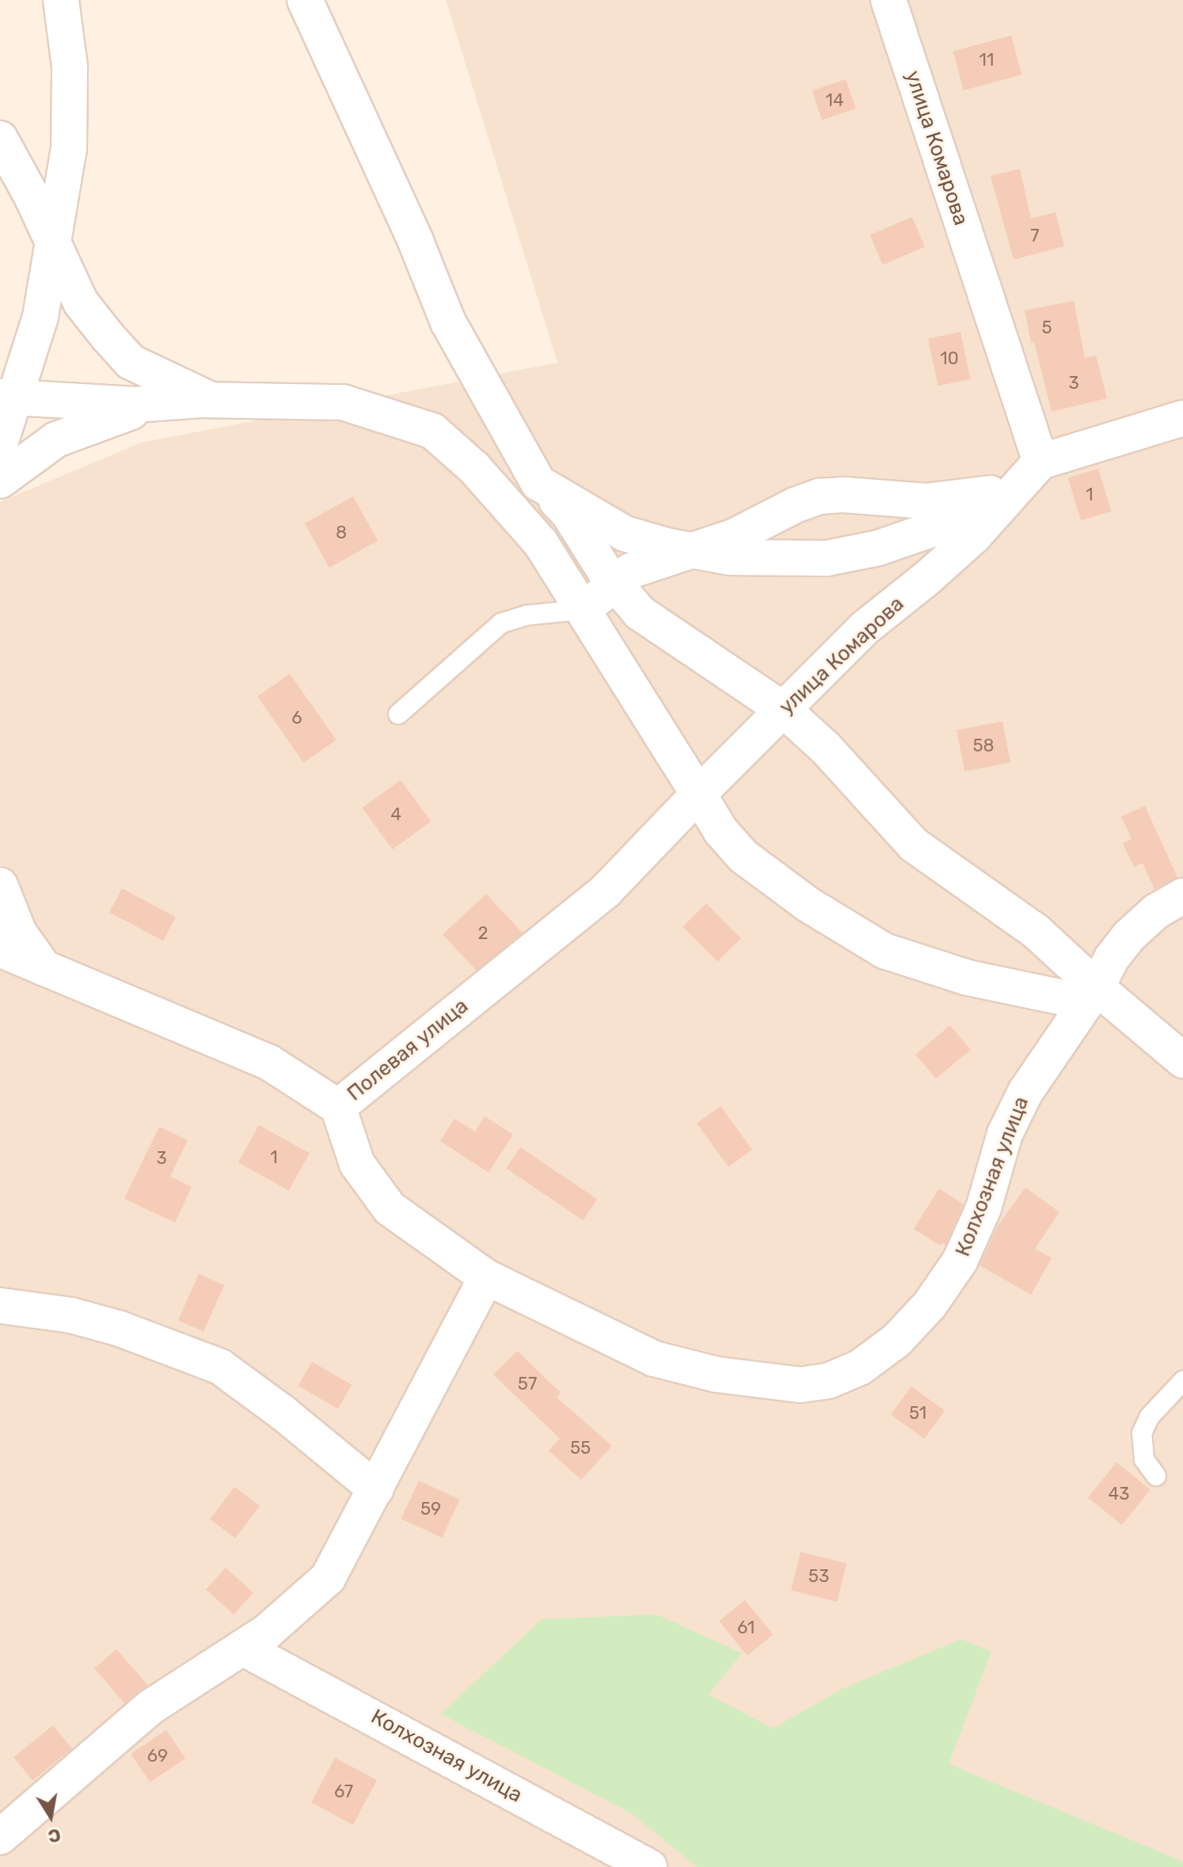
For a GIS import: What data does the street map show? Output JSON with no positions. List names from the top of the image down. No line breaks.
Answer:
{"streets":{"street":["улица Комарова","Полевая улица","Колхозная улица"]},"crossings":[["улица Комарова","Полевая улица"],["Полевая улица","Колхозная улица"]],"house_numbers":["11","14","7","5","10","3","1","8","6","58","4","2","1","3","57","51","55","43","59","53","61","69","67"],"north":"bottom"}
